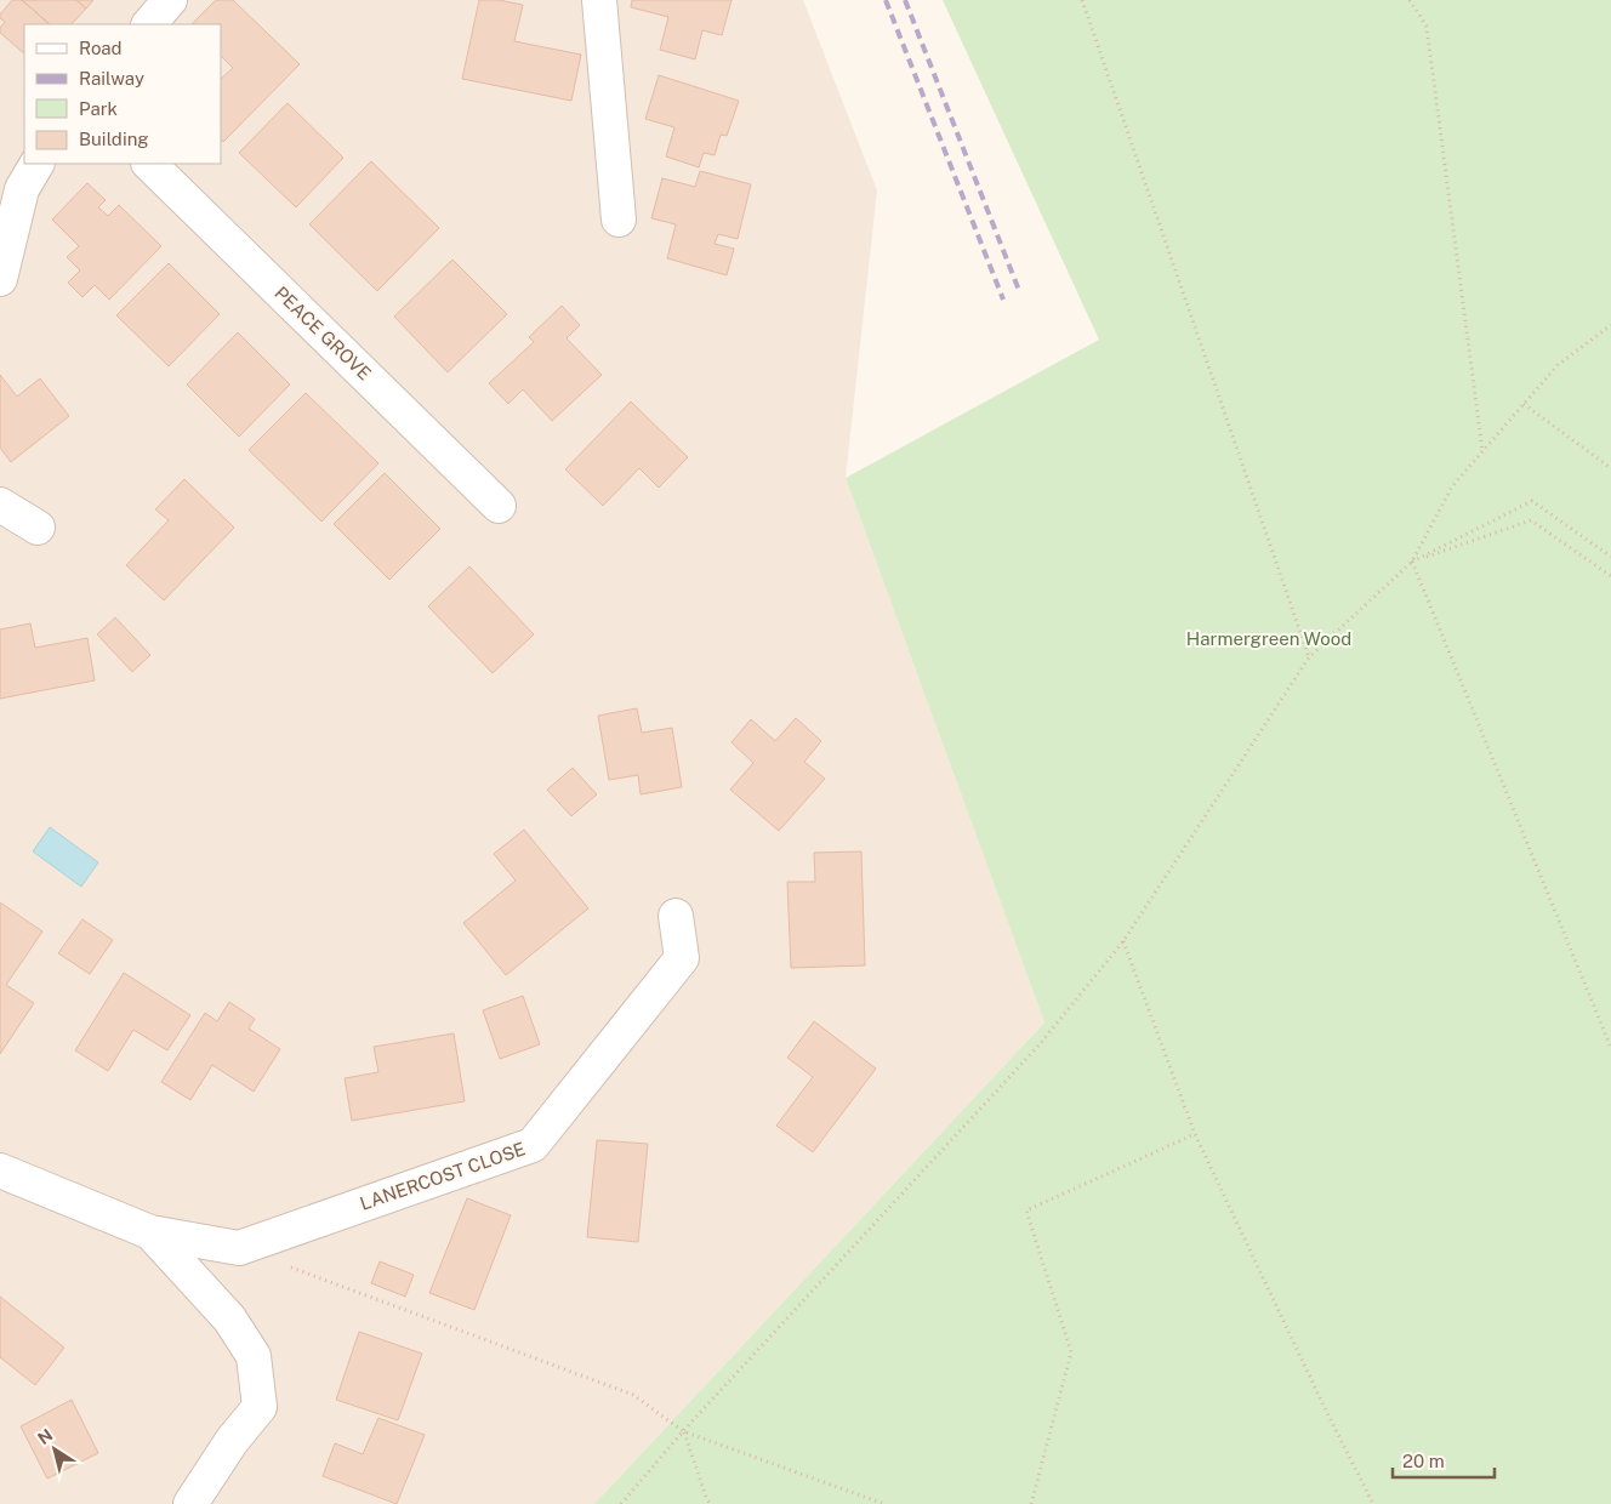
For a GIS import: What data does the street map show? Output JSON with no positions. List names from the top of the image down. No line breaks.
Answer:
{"streets":{"street":["PEACE GROVE","LANERCOST CLOSE"]},"parks":["Harmergreen Wood"],"legend":["Road","Railway","Park","Building"],"scale_bar":"20 m","north":"top left"}
